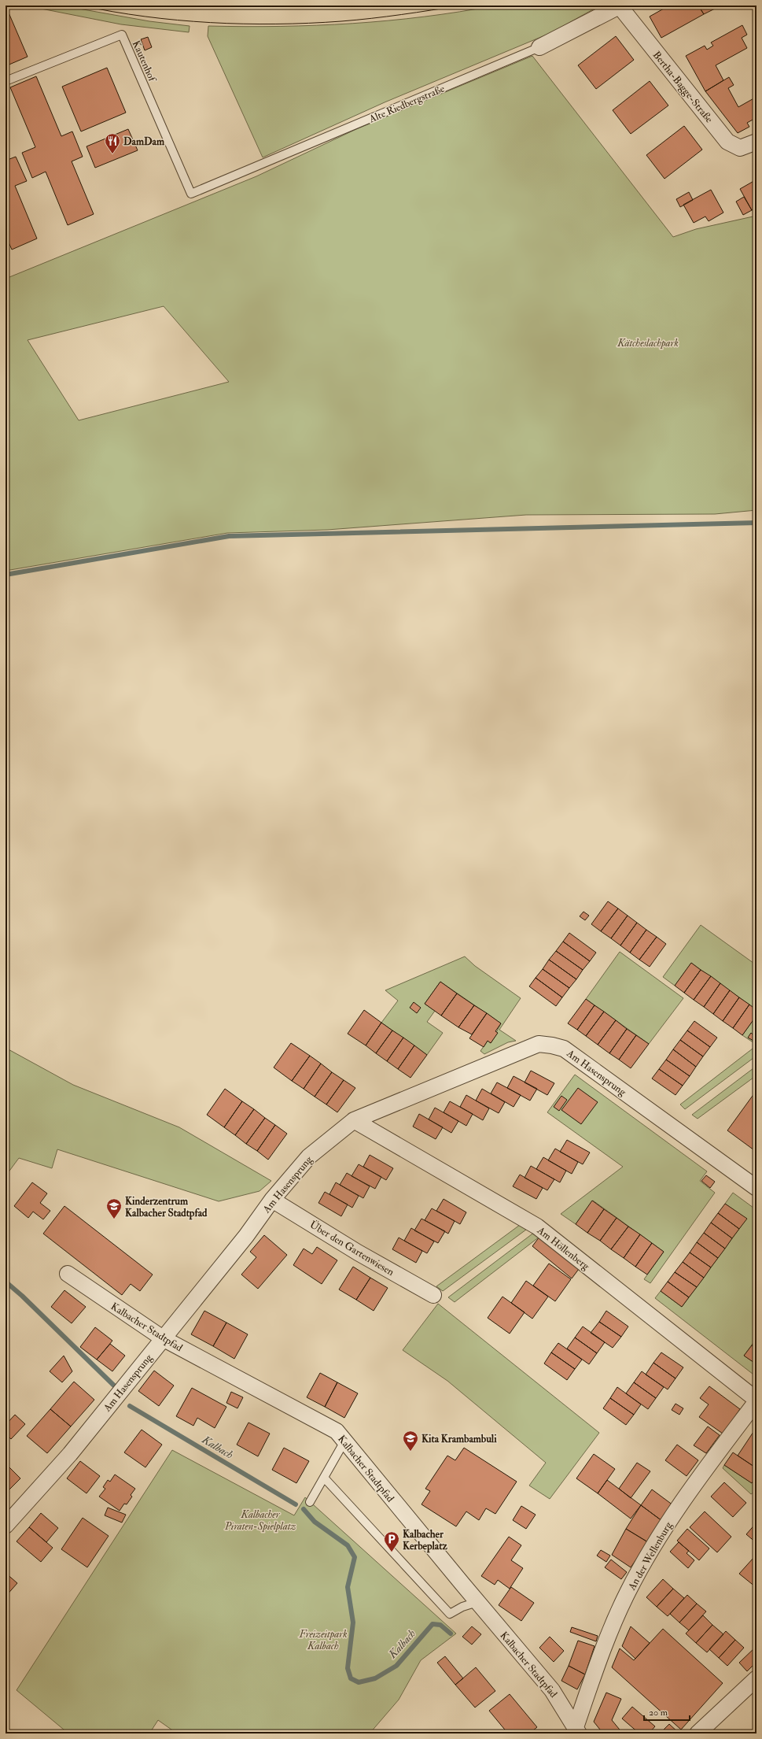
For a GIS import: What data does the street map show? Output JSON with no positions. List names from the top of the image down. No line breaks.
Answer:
{"streets":{"street":["Bertha-Bagge-Straße","Alte Riedbergstraße","Am Hasensprung","Über den Gartenwiesen","Am Höllenberg","Kalbacher Stadtpfad","An der Wellenburg"],"lane":["Kautenhof"]},"crossings":[["Kautenhof","Alte Riedbergstraße"],["Bertha-Bagge-Straße","Alte Riedbergstraße"],["Am Hasensprung","Über den Gartenwiesen"],["Am Hasensprung","Am Höllenberg"],["Am Hasensprung","Kalbacher Stadtpfad"],["Am Höllenberg","An der Wellenburg"],["Kalbacher Stadtpfad","An der Wellenburg"]],"water":["Kalbach"],"parks":["Kätcheslachpark","Kalbacher Piraten-Spielplatz","Freizeitpark Kalbach"],"places":{"restaurant":["DamDam"],"school or university":["Kinderzentrum Kalbacher Stadtpfad","Kita Krambambuli"],"parking":["Kalbacher Kerbeplatz"]},"scale_bar":"20 m"}
